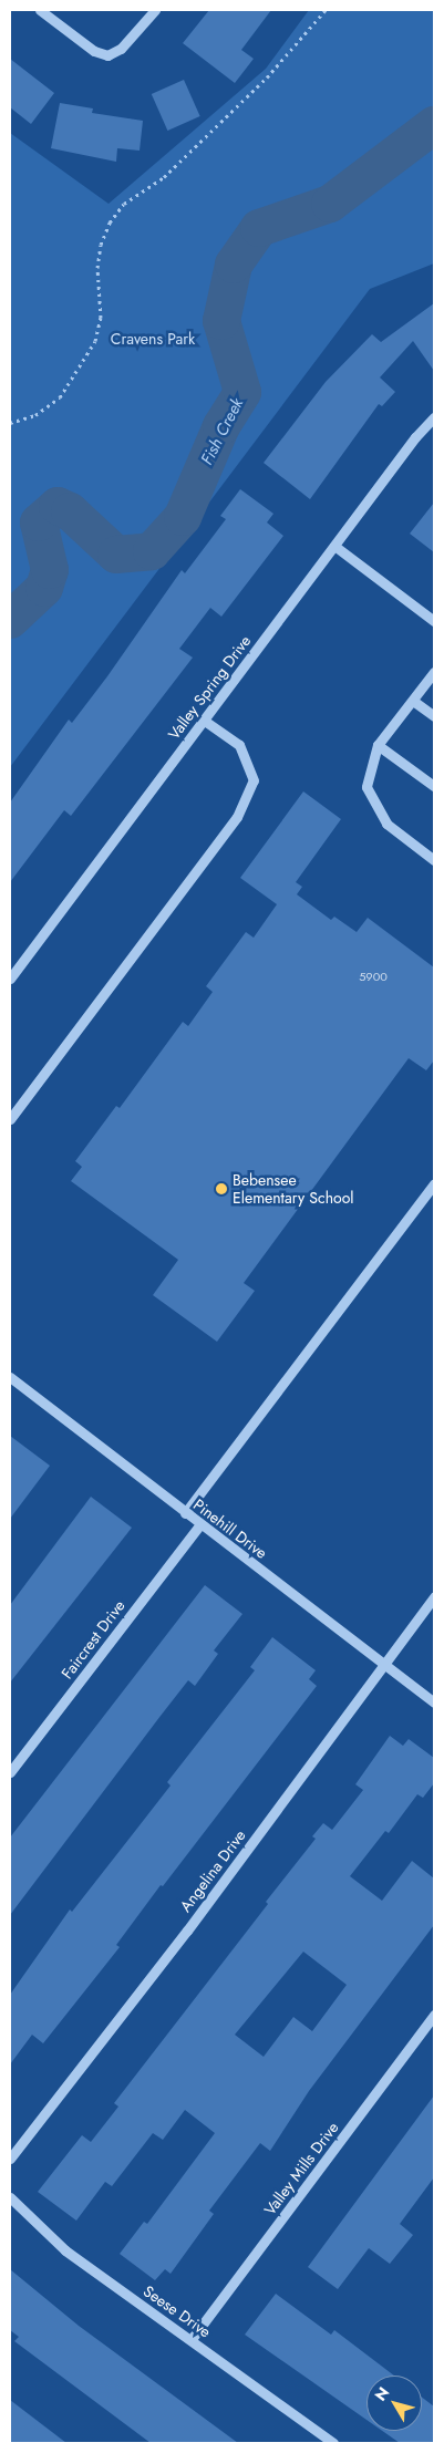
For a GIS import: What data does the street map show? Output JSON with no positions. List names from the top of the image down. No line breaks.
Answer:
{"streets":{"street":["Valley Spring Drive","Pinehill Drive","Faircrest Drive","Angelina Drive","Valley Mills Drive","Seese Drive"]},"crossings":[["Pinehill Drive","Faircrest Drive"],["Pinehill Drive","Angelina Drive"],["Valley Mills Drive","Seese Drive"]],"water":["Fish Creek"],"parks":["Cravens Park"],"places":["Bebensee Elementary School"],"house_numbers":["5900"],"north":"top left"}
